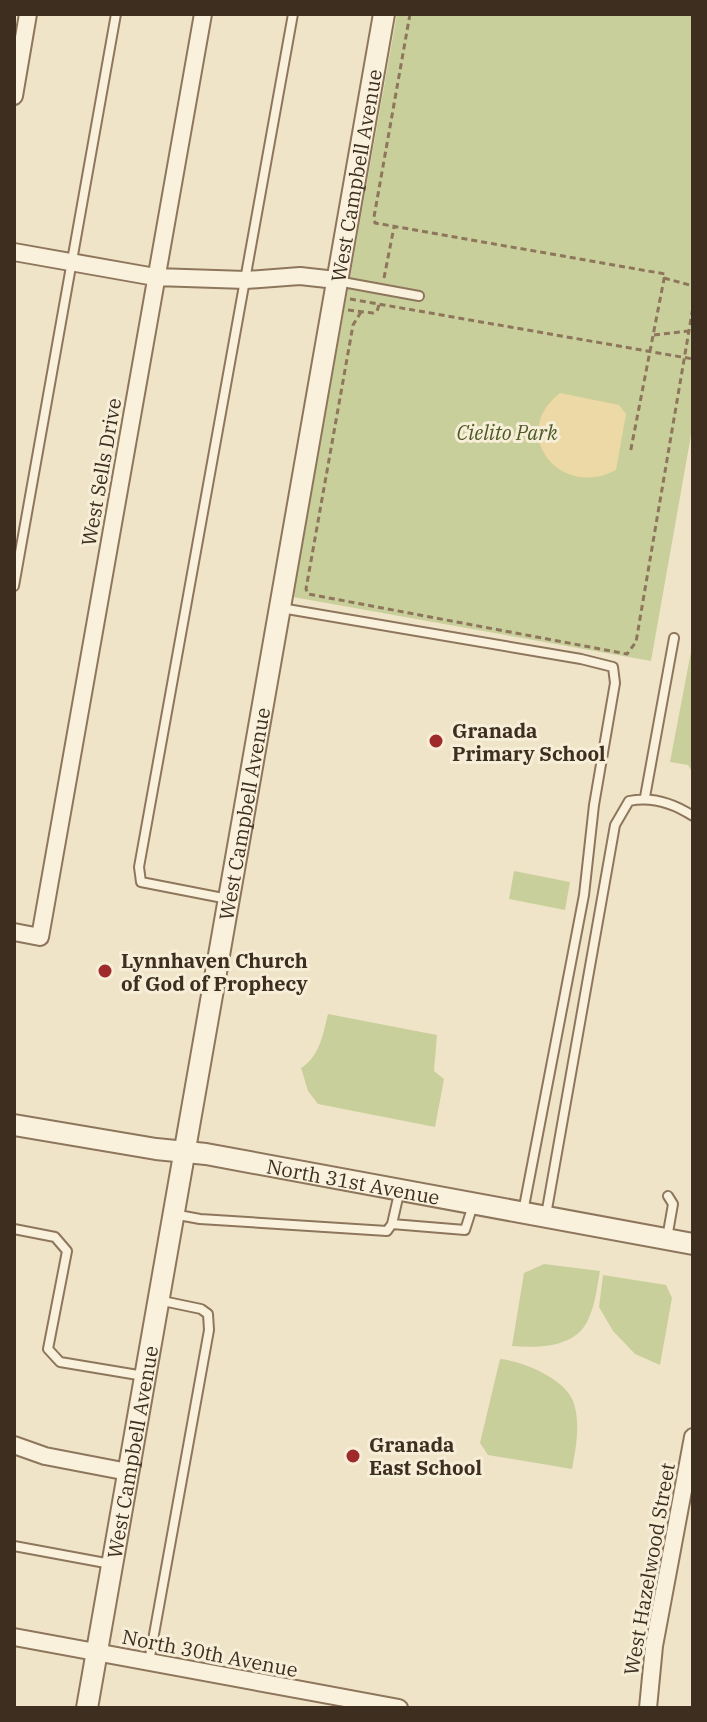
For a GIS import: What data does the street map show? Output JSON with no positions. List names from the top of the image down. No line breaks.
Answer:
{"streets":{"street":["West Campbell Avenue","West Sells Drive","North 31st Avenue","West Hazelwood Street","North 30th Avenue"]},"crossings":[["West Campbell Avenue","North 31st Avenue"],["West Campbell Avenue","North 30th Avenue"]],"parks":["Cielito Park"],"places":["Granada Primary School","Lynnhaven Church of God of Prophecy","Granada East School"]}
